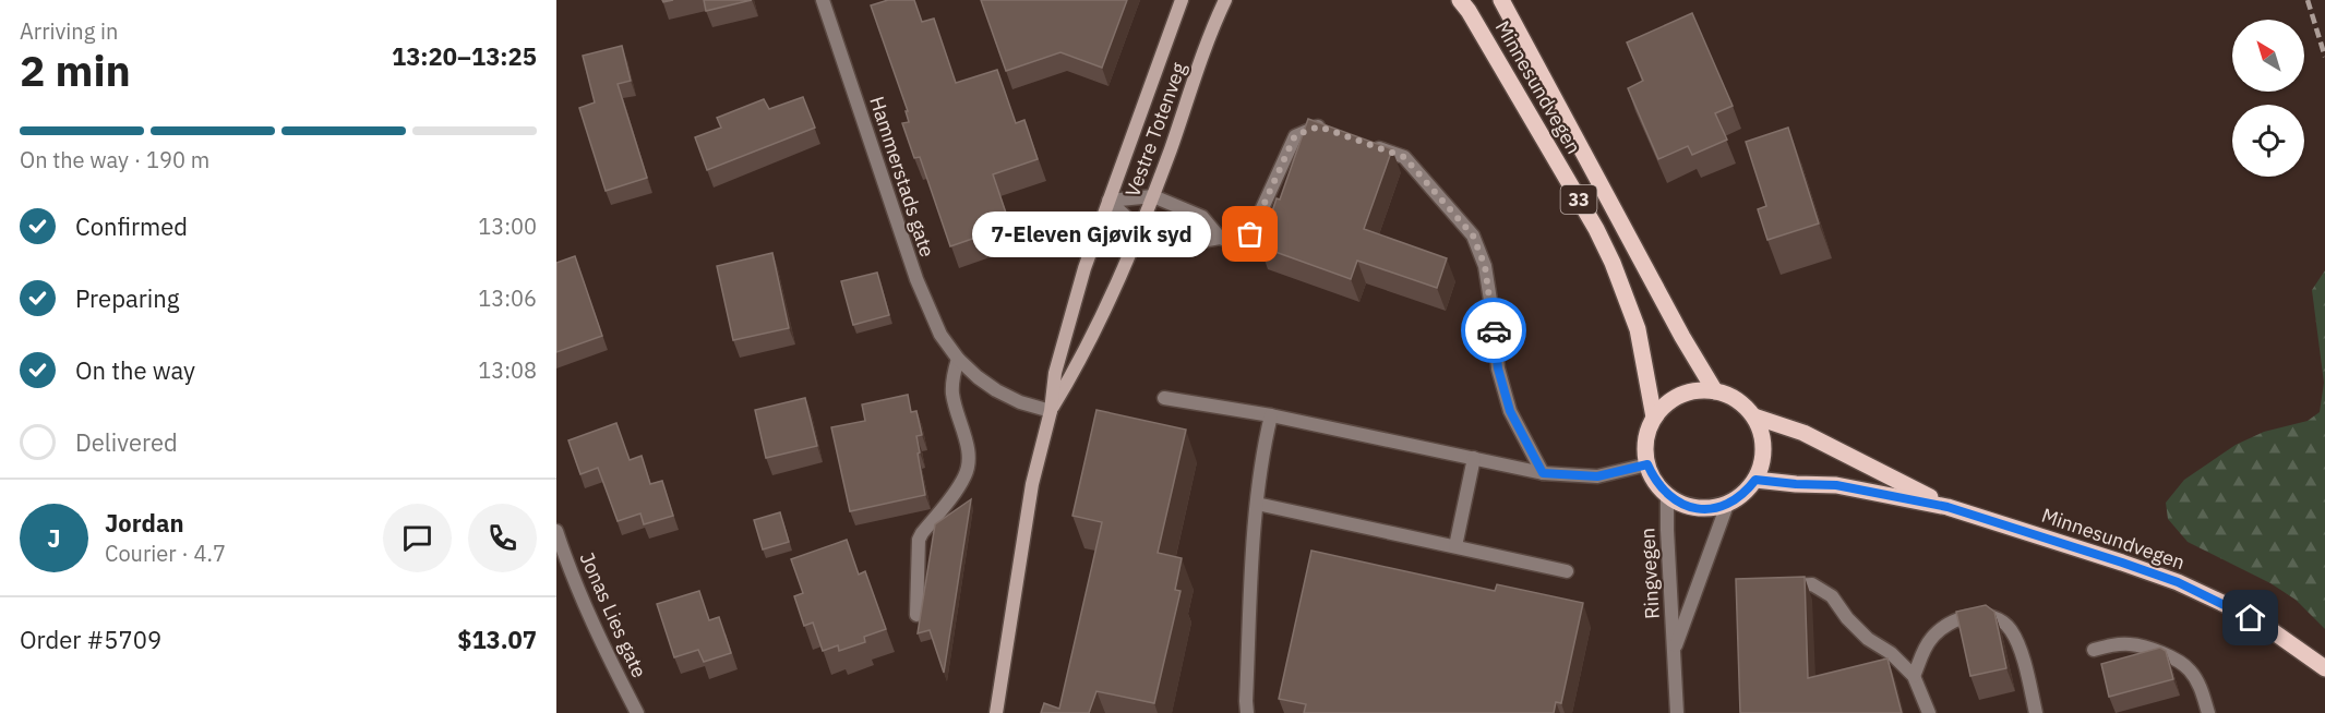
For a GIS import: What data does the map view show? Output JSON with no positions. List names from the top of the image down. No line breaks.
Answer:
{"streets":{"main road":["Minnesundvegen","Vestre Totenveg","33"],"street":["Hammerstads gate","Ringvegen","Jonas Lies gate"]},"crossings":[["Minnesundvegen","Ringvegen"],["Vestre Totenveg","Hammerstads gate"]],"places":["7-Eleven Gjøvik syd"],"north":"top left","page":{"heading":["2 min","Arriving in","13:20–13:25"],"panel":["Jordan","Courier · 4.7","Order #5709","$13.07"],"bar":"On the way · 190 m","list":[["Confirmed","13:00"],["Preparing","13:06"],["On the way","13:08"],"Delivered"],"bubble":"7-Eleven Gjøvik syd","round":"J"}}
